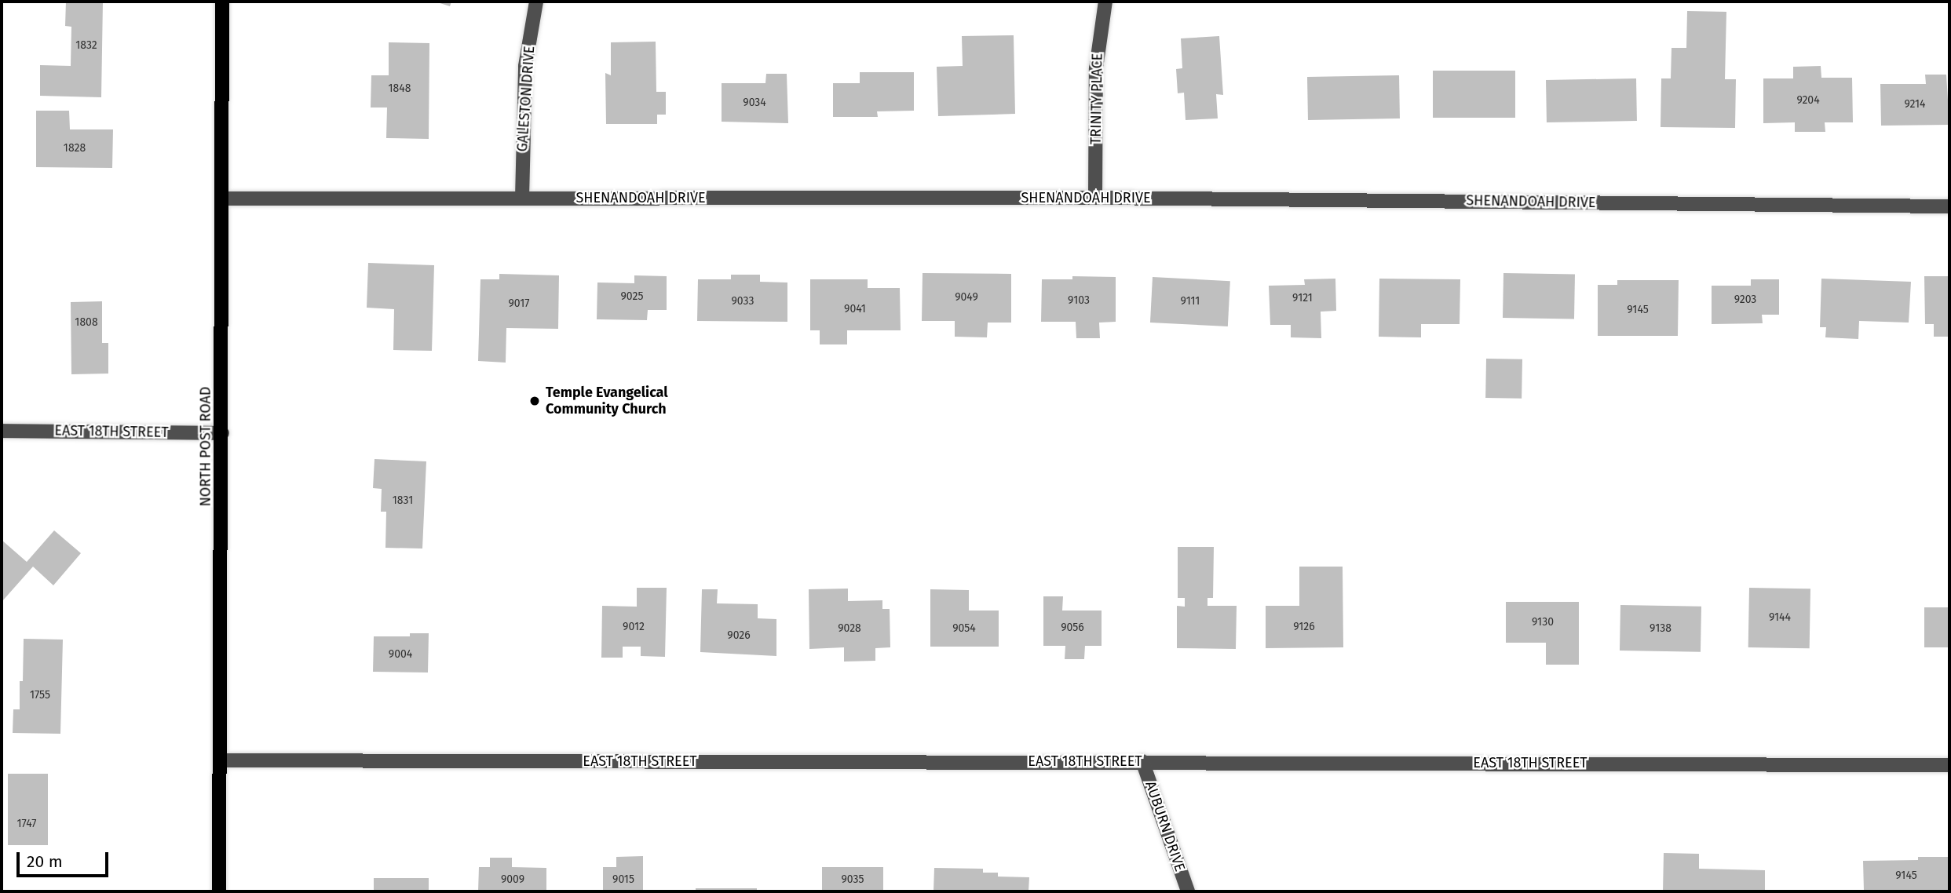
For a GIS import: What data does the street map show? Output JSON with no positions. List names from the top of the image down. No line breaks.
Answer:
{"streets":{"main road":["NORTH POST ROAD"],"street":["GALESTON DRIVE","TRINITY PLACE","SHENANDOAH DRIVE","EAST 18TH STREET","AUBURN DRIVE"]},"crossings":[["GALESTON DRIVE","SHENANDOAH DRIVE"],["TRINITY PLACE","SHENANDOAH DRIVE"],["SHENANDOAH DRIVE","NORTH POST ROAD"],["EAST 18TH STREET","NORTH POST ROAD"],["EAST 18TH STREET","AUBURN DRIVE"]],"places":["Temple Evangelical Community Church"],"house_numbers":["1832","1848","9204","9034","9214","1828","9025","9049","9121","9203","9103","9033","9111","9017","9041","9145","1808","1831","9144","9130","9012","9126","9056","9028","9054","9138","9026","9004","1755","1747","9145","9009","9015","9035"],"scale_bar":"20 m"}
